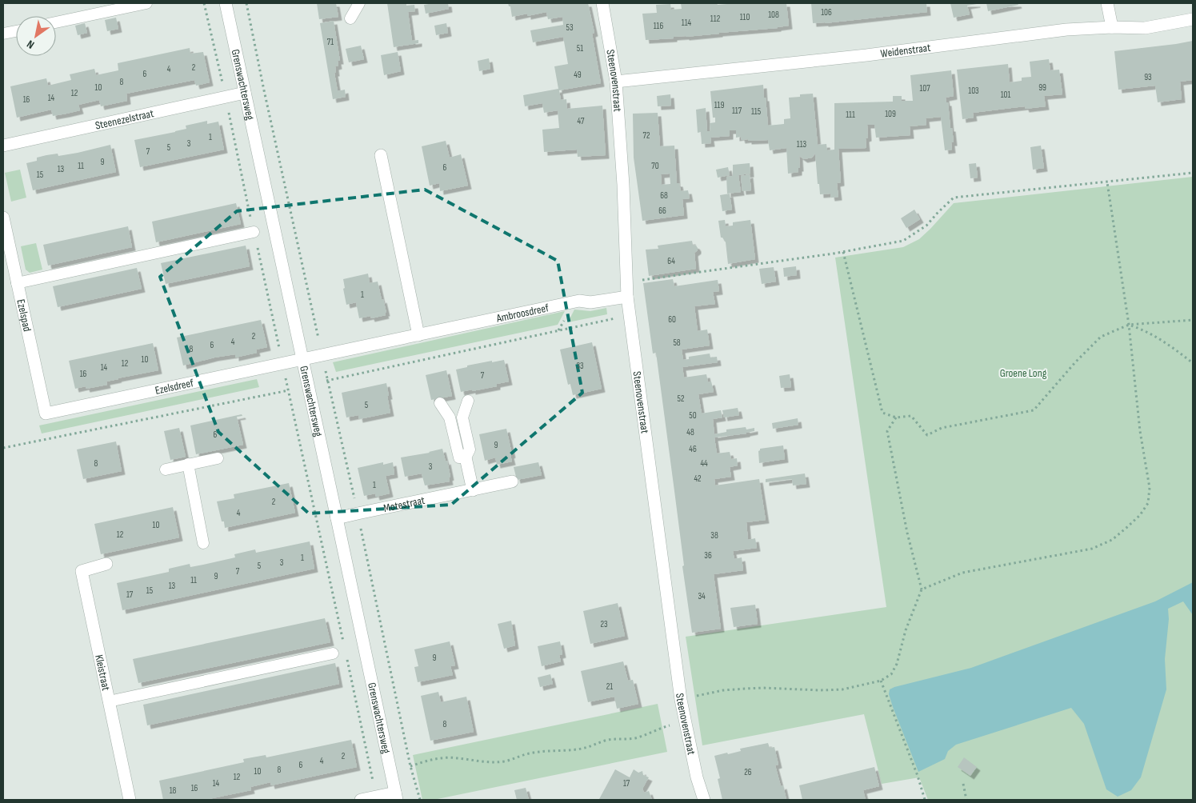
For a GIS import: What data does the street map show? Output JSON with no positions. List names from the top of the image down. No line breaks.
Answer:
{"streets":{"street":["Weidenstraat","Steenovenstraat","Grenswachtersweg","Steenezelstraat","Ambroosdreef","Ezelspad","Ezelsdreef","Motestraat","Kleistraat"]},"crossings":[["Weidenstraat","Steenovenstraat"],["Steenovenstraat","Ambroosdreef"],["Grenswachtersweg","Steenezelstraat"],["Grenswachtersweg","Ambroosdreef"],["Grenswachtersweg","Ezelsdreef"],["Grenswachtersweg","Motestraat"],["Ambroosdreef","Ezelsdreef"],["Ezelspad","Ezelsdreef"]],"parks":["Groene Long"],"house_numbers":["106","108","110","112","114","116","53","71","51","2","4","6","49","93","8","10","99","107","103","12","101","14","16","119","117","115","109","111","47","72","1","3","113","5","7","9","11","70","6","13","15","68","66","64","1","60","2","4","58","6","8","10","12","33","14","16","7","52","5","50","48","6","9","46","8","44","3","42","1","2","4","10","12","38","36","1","3","5","7","9","11","13","15","17","34","23","9","21","8","2","4","6","8","10","26","12","14","17","16","18"],"north":"bottom left"}
